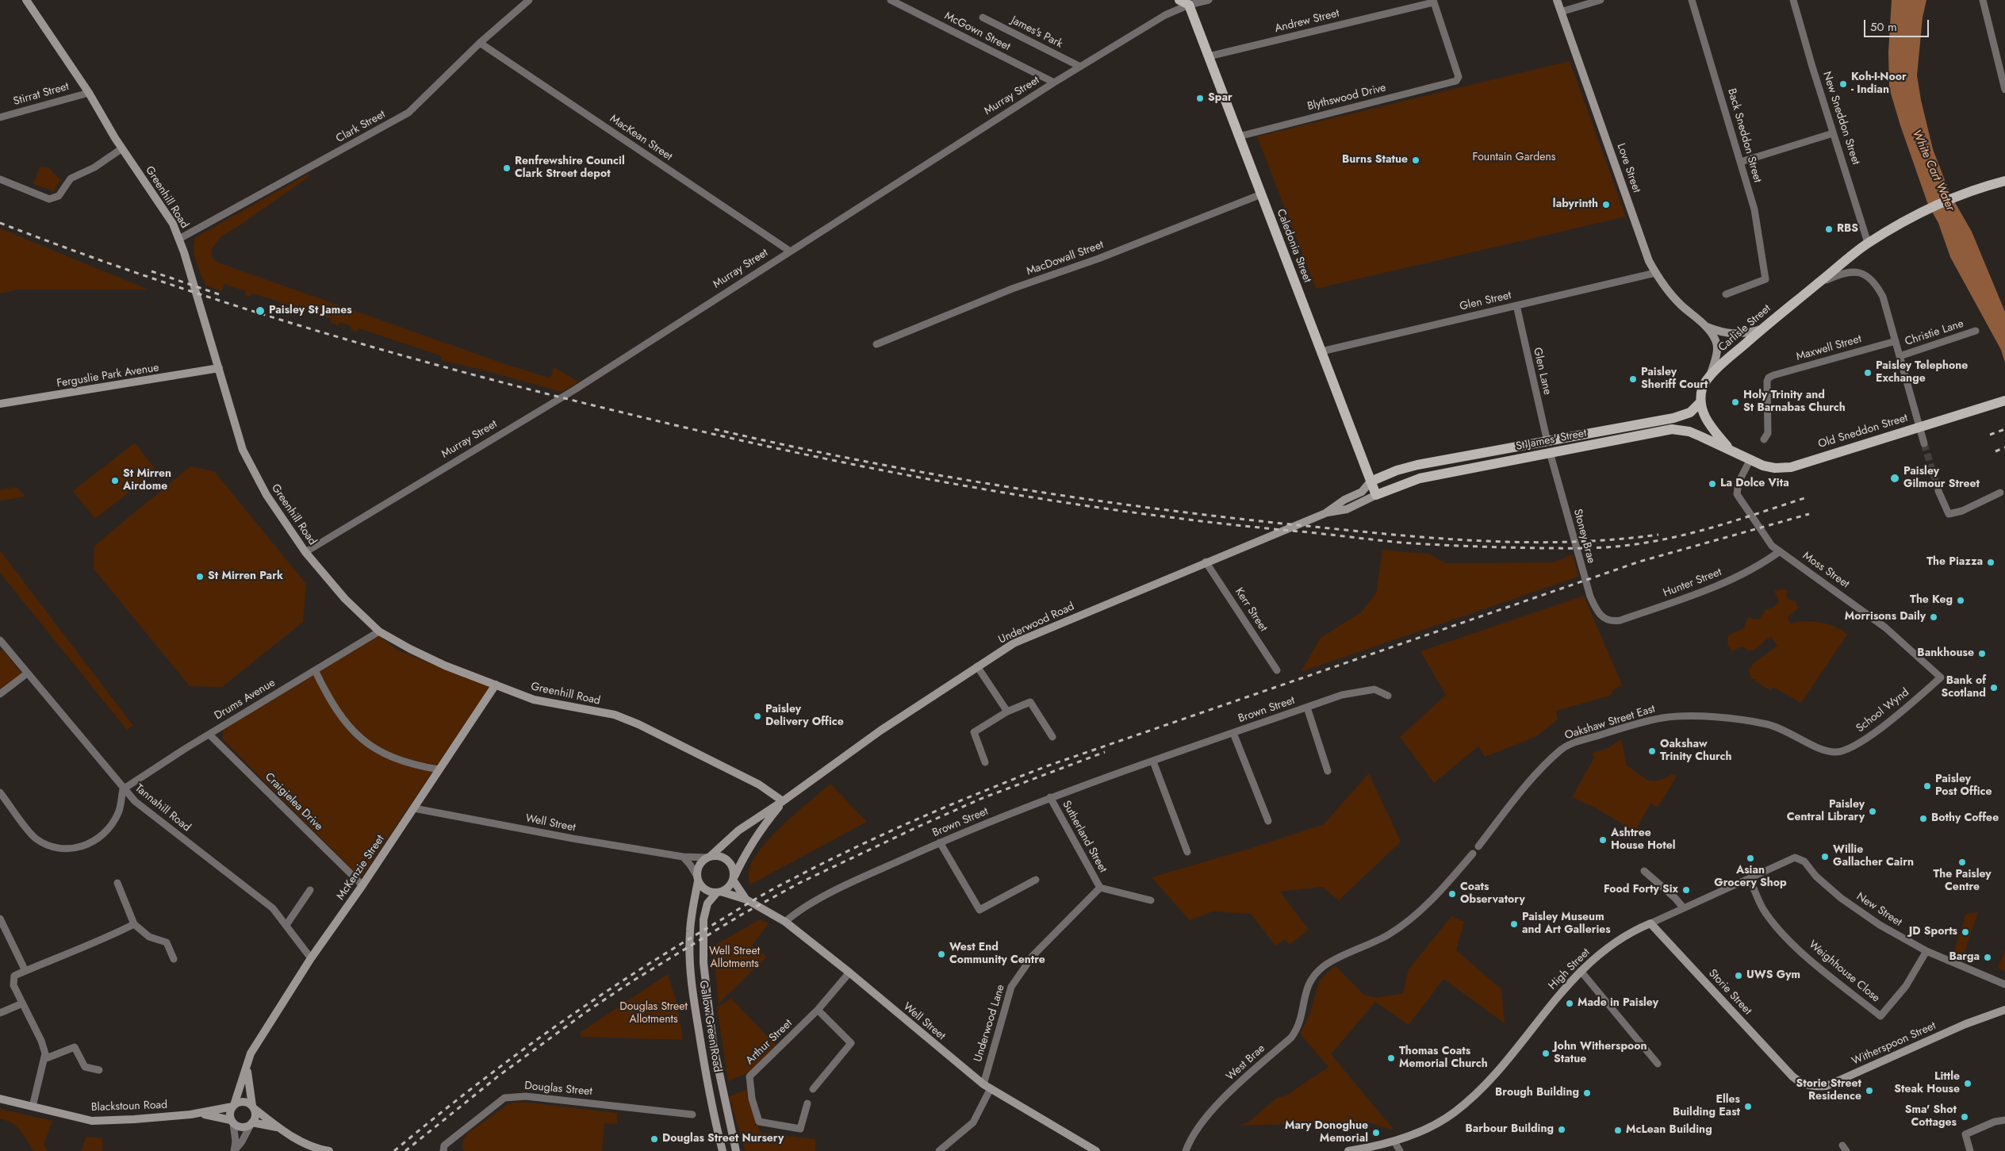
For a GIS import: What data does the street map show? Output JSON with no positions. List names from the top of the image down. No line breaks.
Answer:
{"streets":{"main road":["Caledonia Street","Carlisle Street","Old Sneddon Street","St James' Street"],"street":["Andrew Street","McGown Street","James's Park","Stirrat Street","Murray Street","Blythswood Drive","New Sneddon Street","Clark Street","Back Sneddon Street","MacKean Street","Love Street","Greenhill Road","MacDowall Street","Glen Street","Christie Lane","Maxwell Street","Glen Lane","Ferguslie Park Avenue","Stoney Brae","Moss Street","Hunter Street","Kerr Street","Underwood Road","Drums Avenue","Brown Street","School Wynd","Oakshaw Street East","Craigielea Drive","Tannahill Road","Well Street","Sutherland Street","McKenzie Street","New Street","High Street","Weighhouse Close","Storie Street","Underwood Lane","Gallow Green Road","Arthur Street","Witherspoon Street","West Brae","Douglas Street","Blackstoun Road"]},"crossings":[["Andrew Street","Blythswood Drive"],["Andrew Street","Caledonia Street"],["McGown Street","Murray Street"],["James's Park","Murray Street"],["Stirrat Street","Greenhill Road"],["Murray Street","MacKean Street"],["Murray Street","Greenhill Road"],["Murray Street","Caledonia Street"],["Blythswood Drive","Caledonia Street"],["New Sneddon Street","Carlisle Street"],["Clark Street","MacKean Street"],["Clark Street","Greenhill Road"],["Love Street","Glen Street"],["Love Street","Carlisle Street"],["Greenhill Road","Ferguslie Park Avenue"],["Greenhill Road","Underwood Road"],["Greenhill Road","Drums Avenue"],["Greenhill Road","McKenzie Street"],["Caledonia Street","MacDowall Street"],["Caledonia Street","Glen Street"],["Caledonia Street","St James' Street"],["Caledonia Street","Underwood Road"],["Glen Street","Glen Lane"],["Carlisle Street","Maxwell Street"],["Carlisle Street","St James' Street"],["Glen Lane","St James' Street"],["Old Sneddon Street","St James' Street"],["Old Sneddon Street","Moss Street"],["St James' Street","Stoney Brae"],["St James' Street","Underwood Road"],["Stoney Brae","Hunter Street"],["Moss Street","Hunter Street"],["Moss Street","School Wynd"],["Kerr Street","Underwood Road"],["Underwood Road","Well Street"],["Underwood Road","Gallow Green Road"],["Drums Avenue","Craigielea Drive"],["Drums Avenue","Tannahill Road"],["Brown Street","Well Street"],["Brown Street","Sutherland Street"],["School Wynd","Oakshaw Street East"],["Craigielea Drive","McKenzie Street"],["Tannahill Road","McKenzie Street"],["Well Street","McKenzie Street"],["Well Street","Underwood Lane"],["Well Street","Gallow Green Road"],["Well Street","Arthur Street"],["Sutherland Street","Underwood Lane"],["McKenzie Street","Blackstoun Road"],["New Street","High Street"],["New Street","Weighhouse Close"],["High Street","Weighhouse Close"],["High Street","Storie Street"],["Storie Street","Witherspoon Street"]],"water":["White Cart Water"],"parks":["Fountain Gardens","Well Street Allotments","Douglas Street Allotments"],"places":["Koh-I-Noor - Indian","Spar","Burns Statue","Renfrewshire Council Clark Street depot","labyrinth","RBS","Paisley St James","Paisley Telephone Exchange","Paisley Sheriff Court","Holy Trinity and St Barnabas Church","Paisley Gilmour Street","St Mirren Airdome","La Dolce Vita","The Piazza","St Mirren Park","The Keg","Morrisons Daily","Bankhouse","Bank of Scotland","Paisley Delivery Office","Oakshaw Trinity Church","Paisley Post Office","Paisley Central Library","Bothy Coffee","Ashtree House Hotel","Willie Gallacher Cairn","Asian Grocery Shop","The Paisley Centre","Food Forty Six","Coats Observatory","Paisley Museum and Art Galleries","JD Sports","West End Community Centre","Barga","UWS Gym","Made in Paisley","John Witherspoon Statue","Thomas Coats Memorial Church","Little Steak House","Storie Street Residence","Brough Building","Elles Building East","Sma' Shot Cottages","Barbour Building","McLean Building","Mary Donoghue Memorial","Douglas Street Nursery"],"scale_bar":"50 m"}
